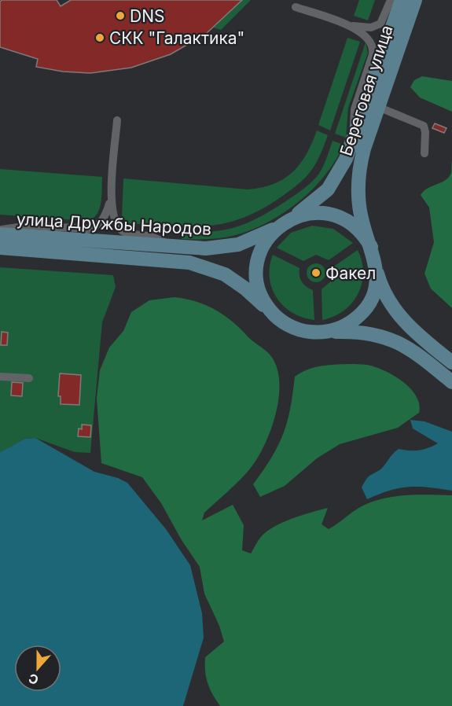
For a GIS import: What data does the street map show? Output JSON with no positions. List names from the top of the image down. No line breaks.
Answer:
{"streets":{"main road":["Береговая улица","улица Дружбы Народов"]},"crossings":[["Береговая улица","улица Дружбы Народов"]],"places":["DNS","СКК \"Галактика\"","Факел"],"north":"bottom"}
